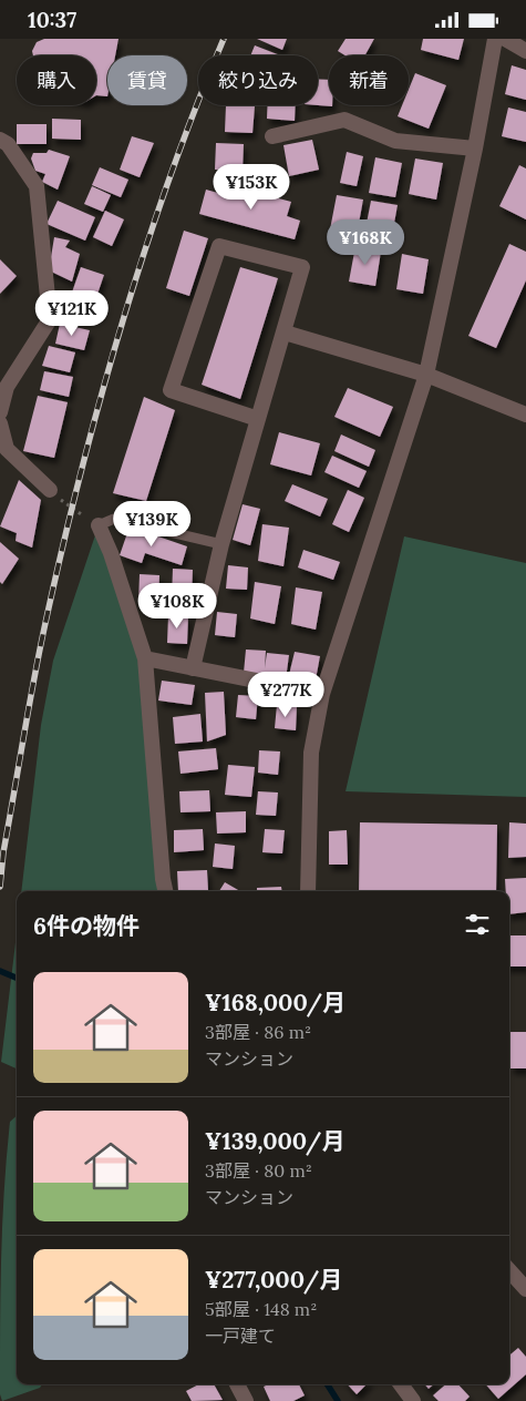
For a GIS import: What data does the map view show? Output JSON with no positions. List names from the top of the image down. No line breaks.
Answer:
{"page":{"status":"10:37","chip":["購入","賃貸","絞り込み","新着"],"price":["¥153K","¥168K","¥121K","¥139K","¥108K","¥277K"],"heading":"6件の物件","list":[{"name":"¥168,000/月","note":"3部屋 · 86 m² · マンション"},{"name":"¥139,000/月","note":"3部屋 · 80 m² · マンション"},{"name":"¥277,000/月","note":"5部屋 · 148 m² · 一戸建て"}]}}
